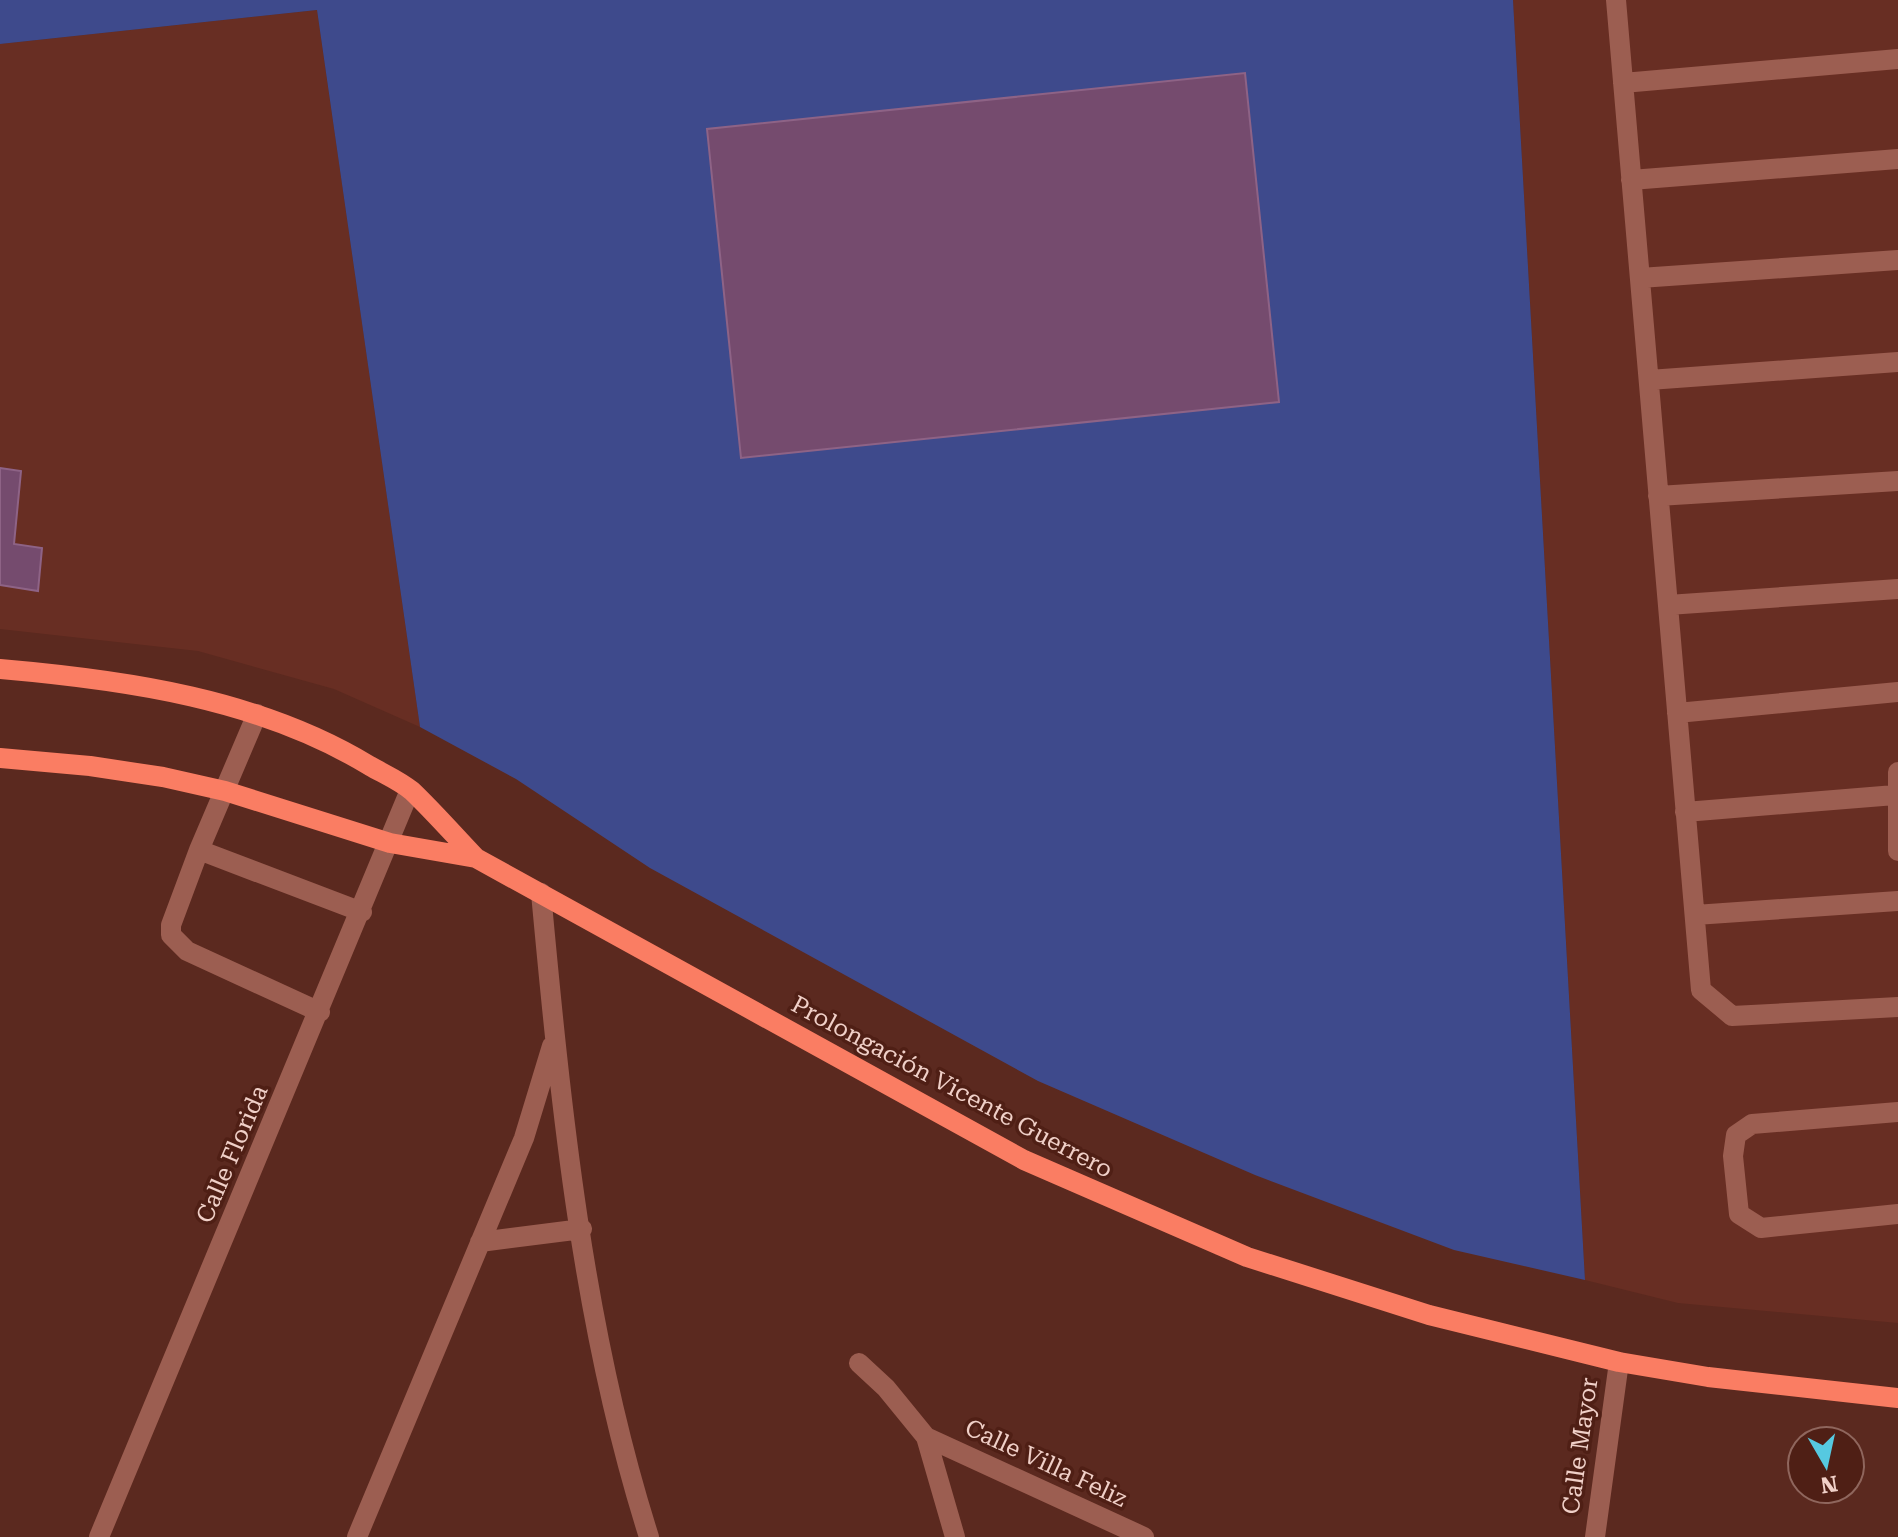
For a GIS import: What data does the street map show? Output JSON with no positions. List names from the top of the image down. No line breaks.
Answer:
{"streets":{"main road":["Prolongación Vicente Guerrero"],"street":["Calle Florida","Calle Mayor","Calle Villa Feliz"]},"crossings":[["Prolongación Vicente Guerrero","Calle Florida"],["Prolongación Vicente Guerrero","Calle Mayor"]],"north":"bottom"}
